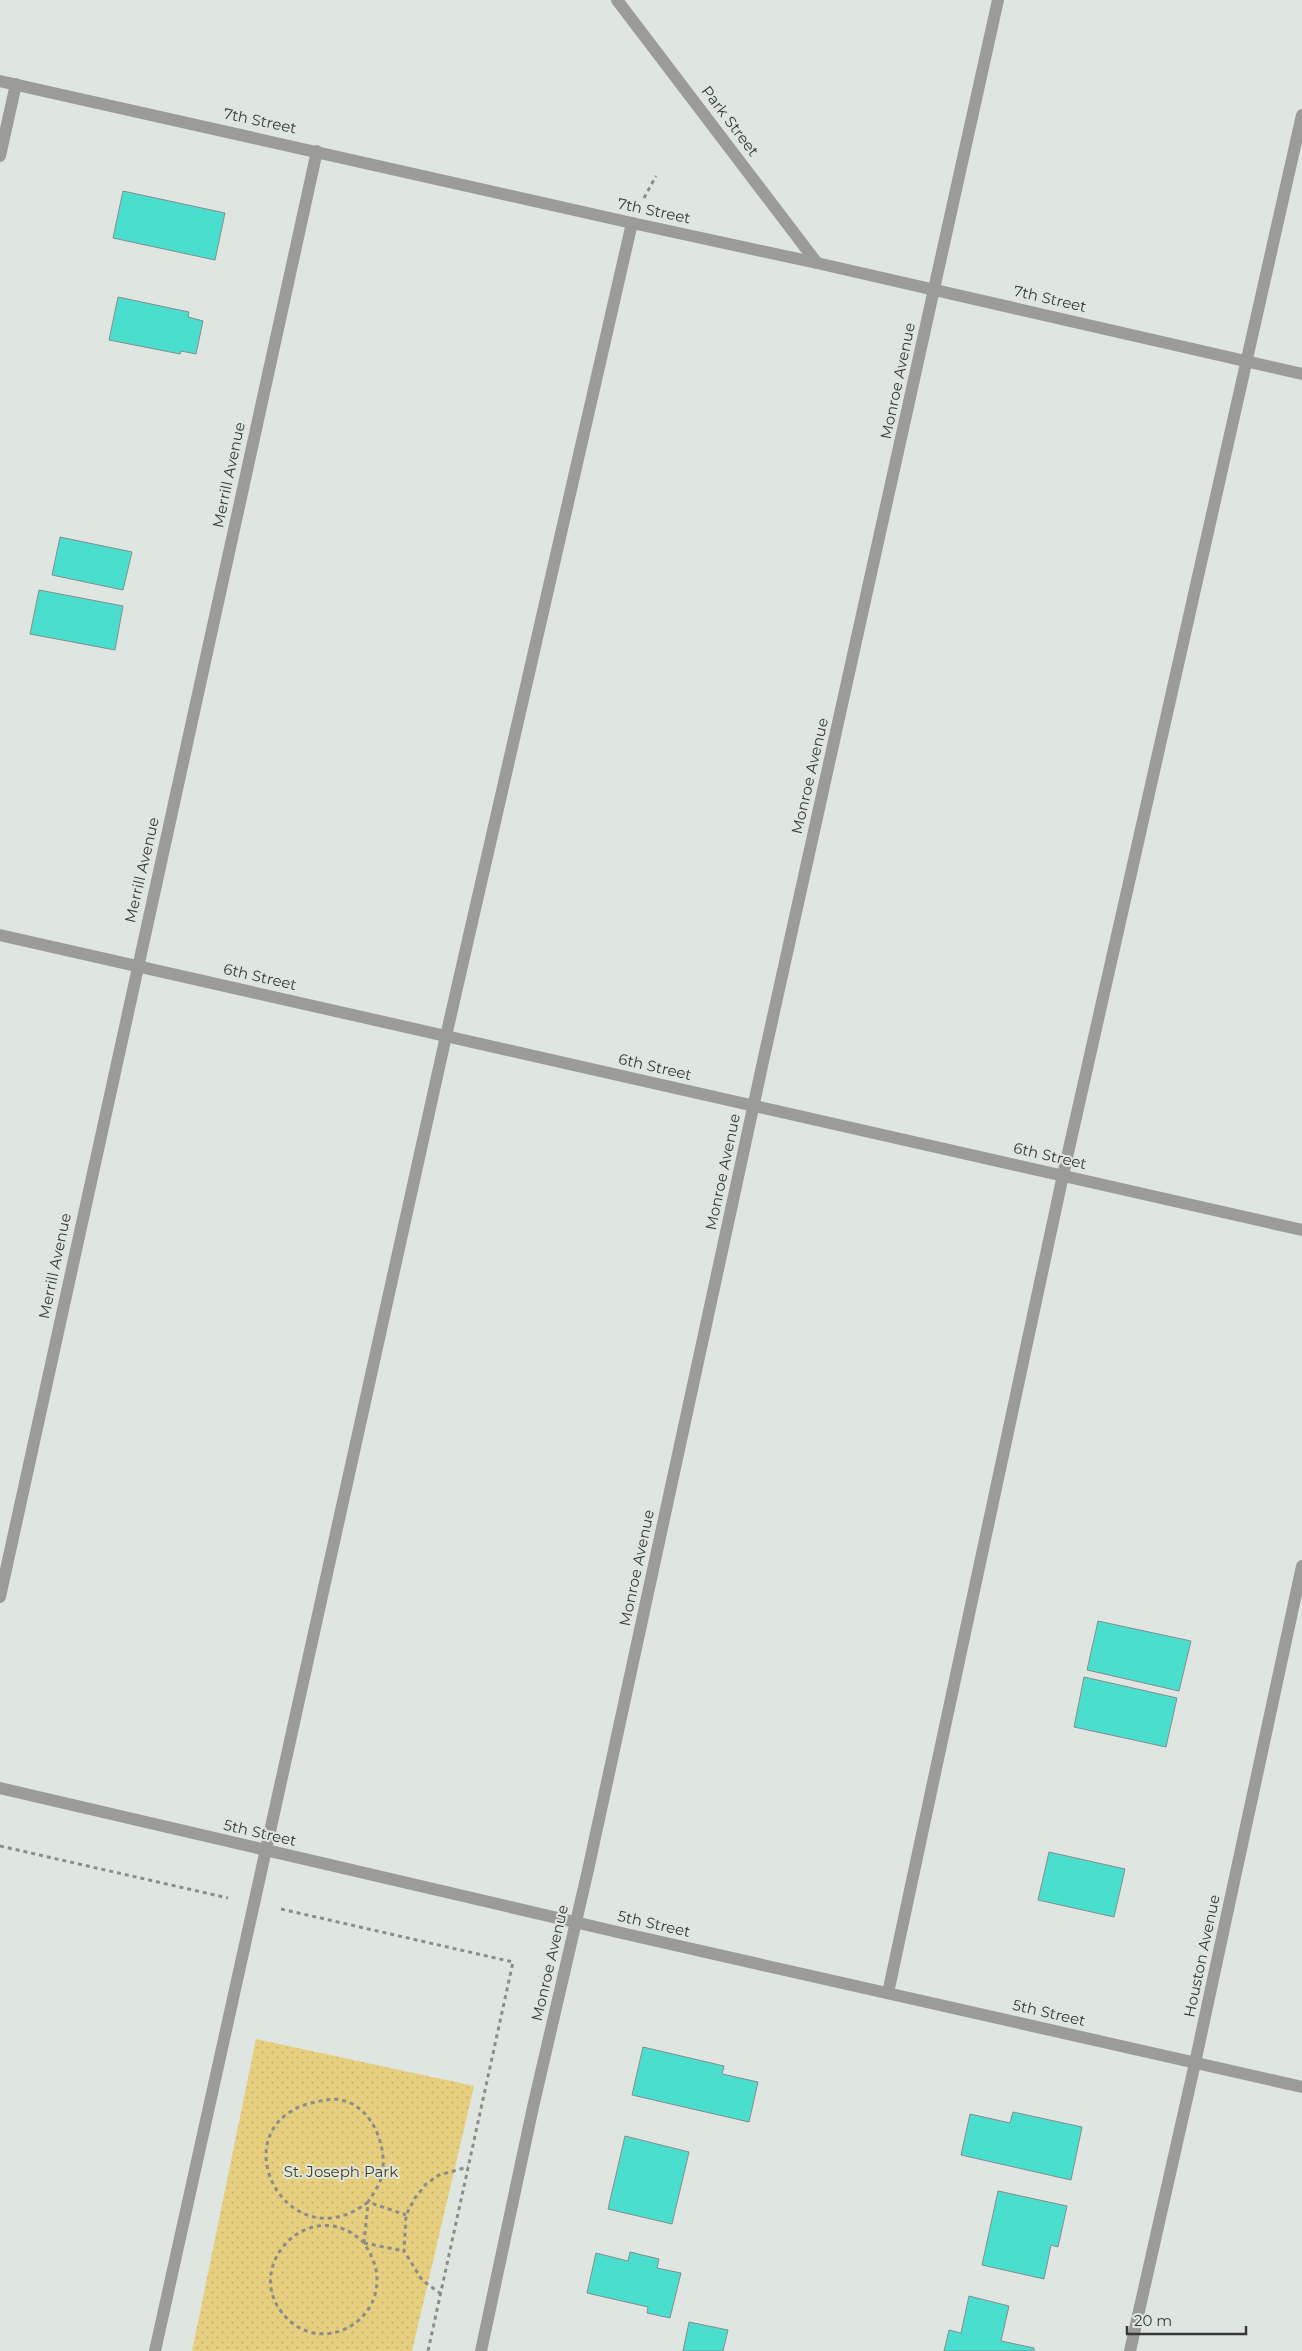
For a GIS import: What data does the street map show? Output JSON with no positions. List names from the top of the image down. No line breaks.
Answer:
{"streets":{"street":["7th Street","Park Street","Monroe Avenue","Merrill Avenue","6th Street","5th Street","Houston Avenue"]},"crossings":[["7th Street","Park Street"],["7th Street","Monroe Avenue"],["7th Street","Merrill Avenue"],["Monroe Avenue","6th Street"],["Monroe Avenue","5th Street"],["Merrill Avenue","6th Street"],["5th Street","Houston Avenue"]],"parks":["St. Joseph Park"],"scale_bar":"20 m"}
